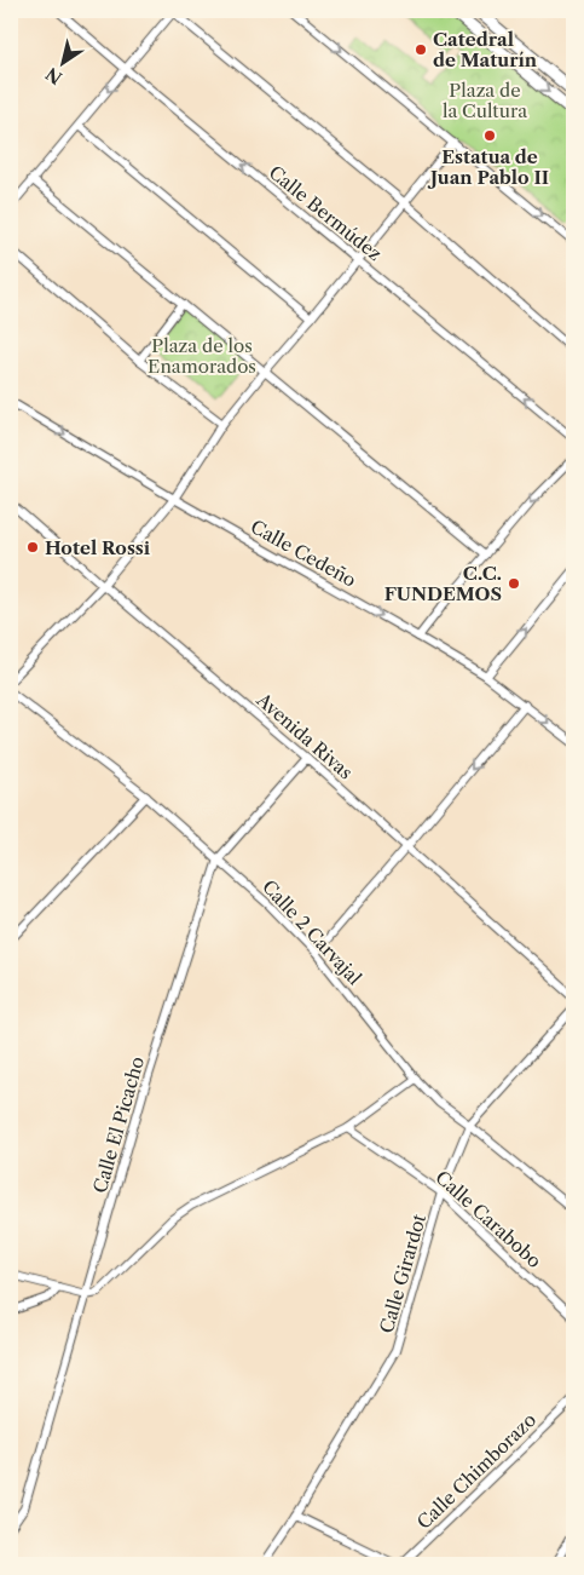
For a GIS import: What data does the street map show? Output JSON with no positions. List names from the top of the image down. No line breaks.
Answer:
{"streets":{"street":["Calle Bermúdez","Calle Cedeño","Avenida Rivas","Calle 2 Carvajal","Calle El Picacho","Calle Carabobo","Calle Girardot","Calle Chimborazo"]},"crossings":[["Avenida Rivas","Calle El Picacho"],["Calle 2 Carvajal","Calle El Picacho"],["Calle 2 Carvajal","Calle Girardot"],["Calle Carabobo","Calle Girardot"]],"one_way":["Calle Bermúdez","Calle Cedeño"],"parks":["Plaza de la Cultura","Plaza de los Enamorados"],"places":["Catedral de Maturín","Estatua de Juan Pablo II","Hotel Rossi","C.C. FUNDEMOS"],"north":"bottom left"}
